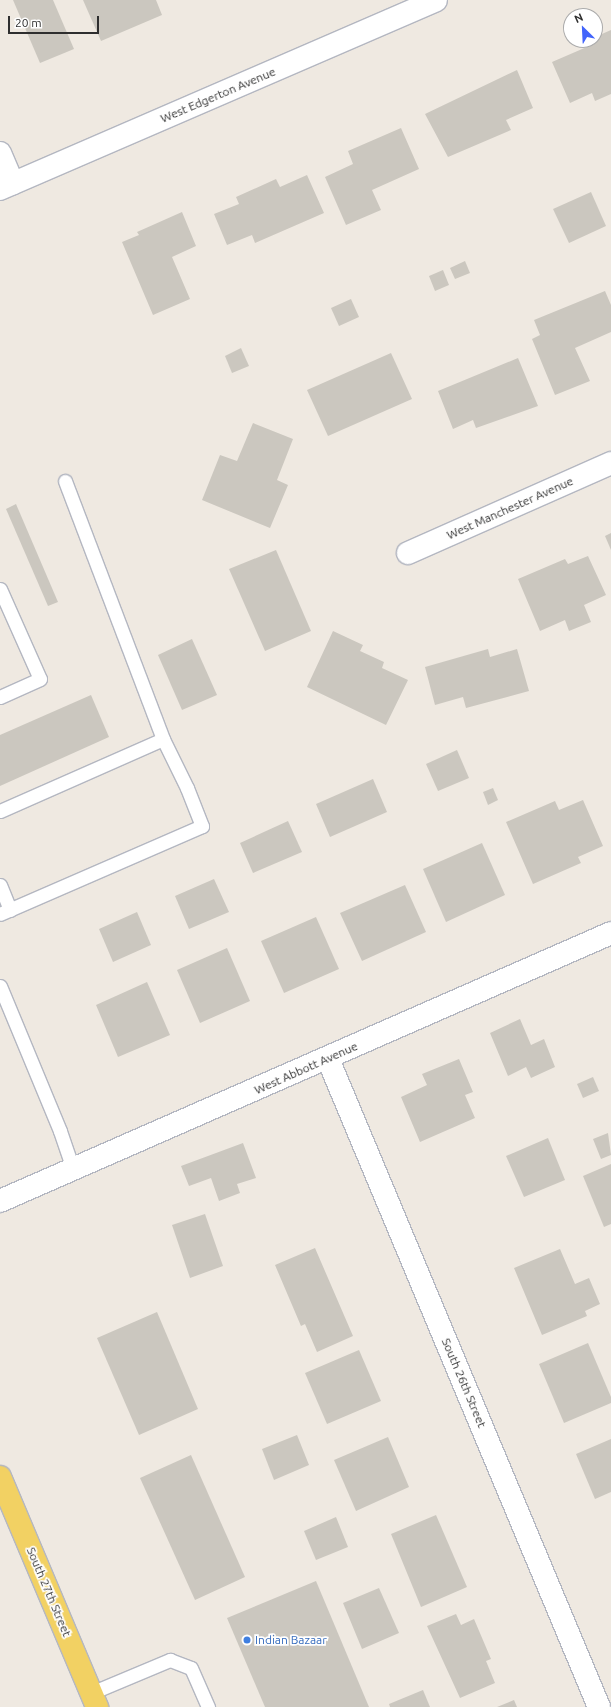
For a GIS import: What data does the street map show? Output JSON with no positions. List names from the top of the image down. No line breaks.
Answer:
{"streets":{"main road":["South 27th Street"],"street":["West Edgerton Avenue","West Manchester Avenue","West Abbott Avenue","South 26th Street"]},"crossings":[["West Abbott Avenue","South 26th Street"]],"places":["Indian Bazaar"],"scale_bar":"20 m","north":"top left"}
